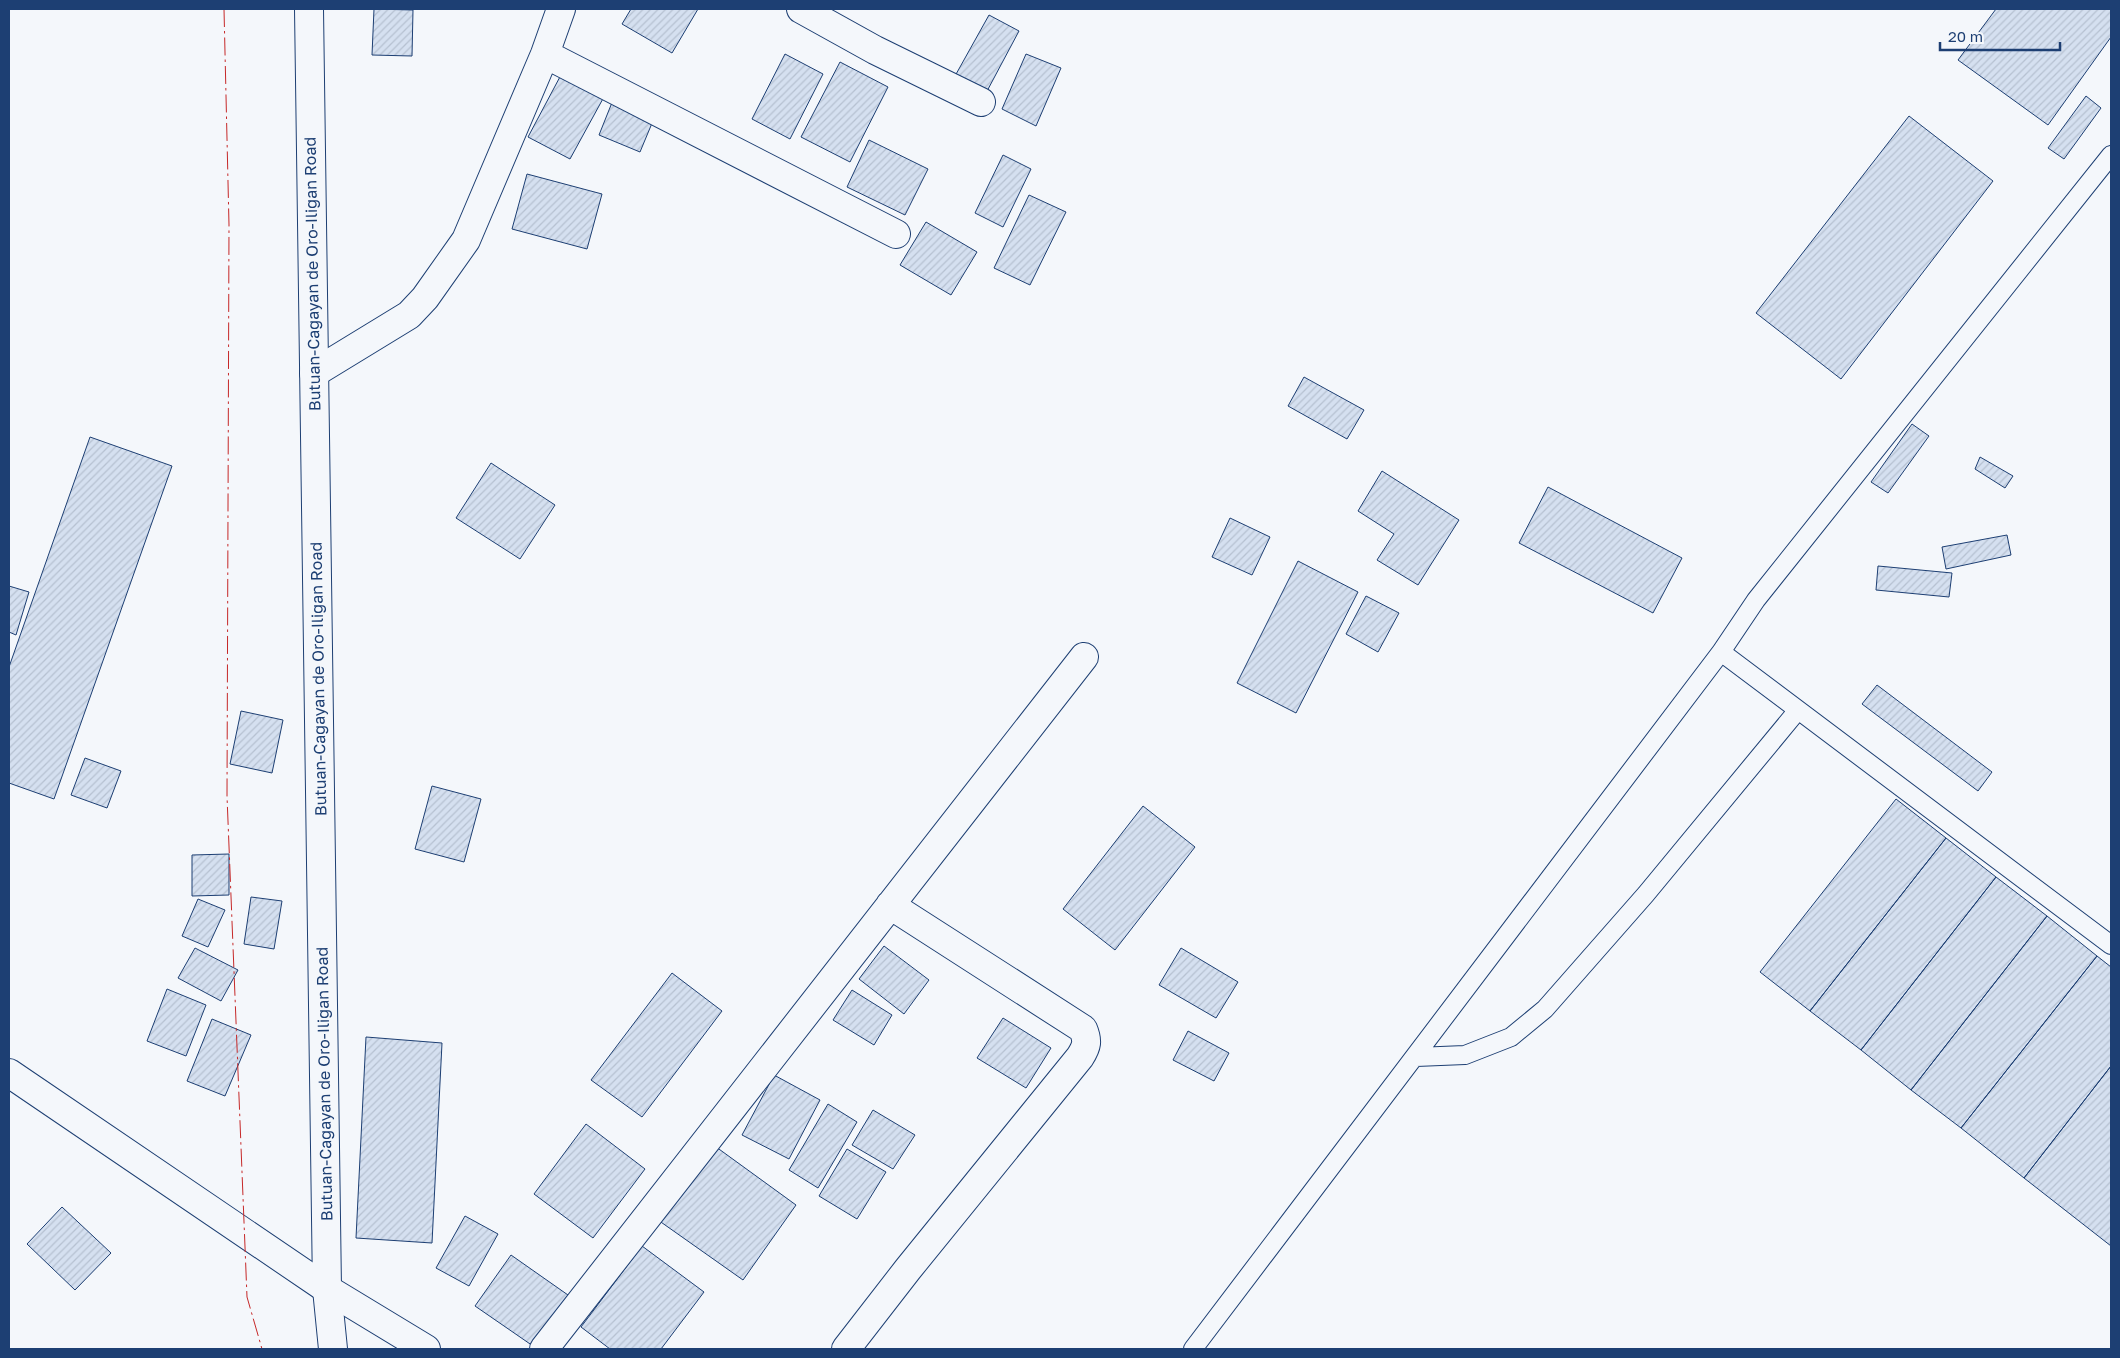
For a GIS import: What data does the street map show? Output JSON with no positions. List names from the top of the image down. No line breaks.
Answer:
{"streets":{"main road":["Butuan-Cagayan de Oro-Iligan Road"]},"scale_bar":"20 m"}
